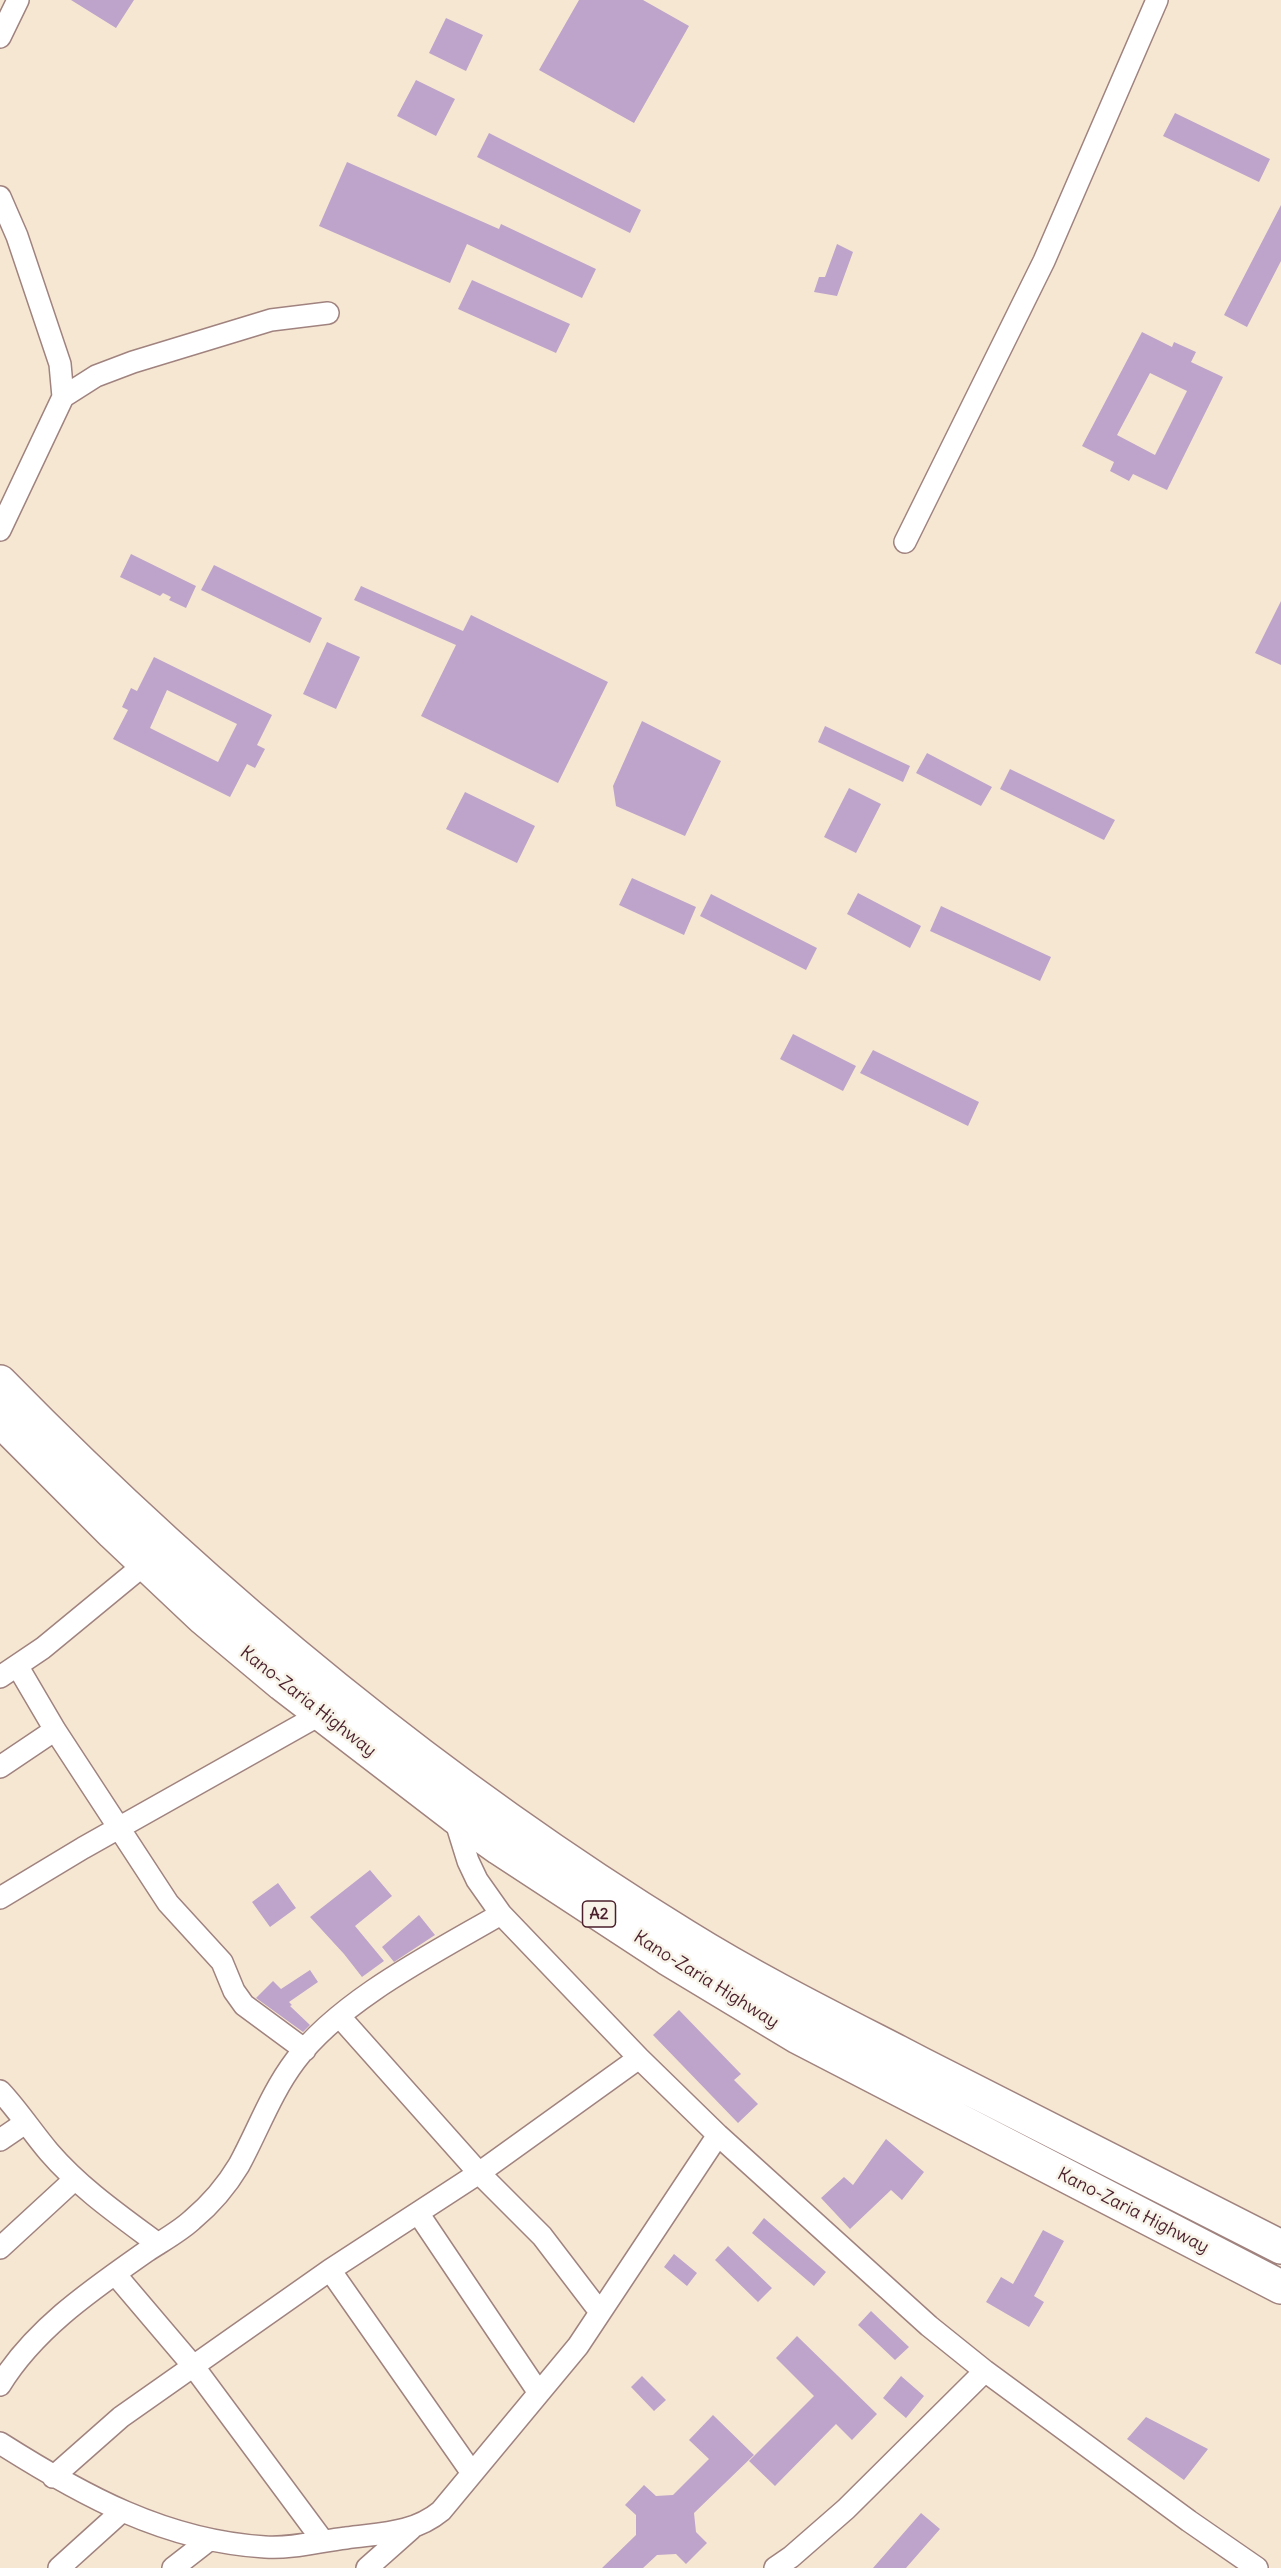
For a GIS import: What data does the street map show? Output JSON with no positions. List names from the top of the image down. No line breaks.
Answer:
{"streets":{"highway":["Kano-Zaria Highway","A2"]}}
